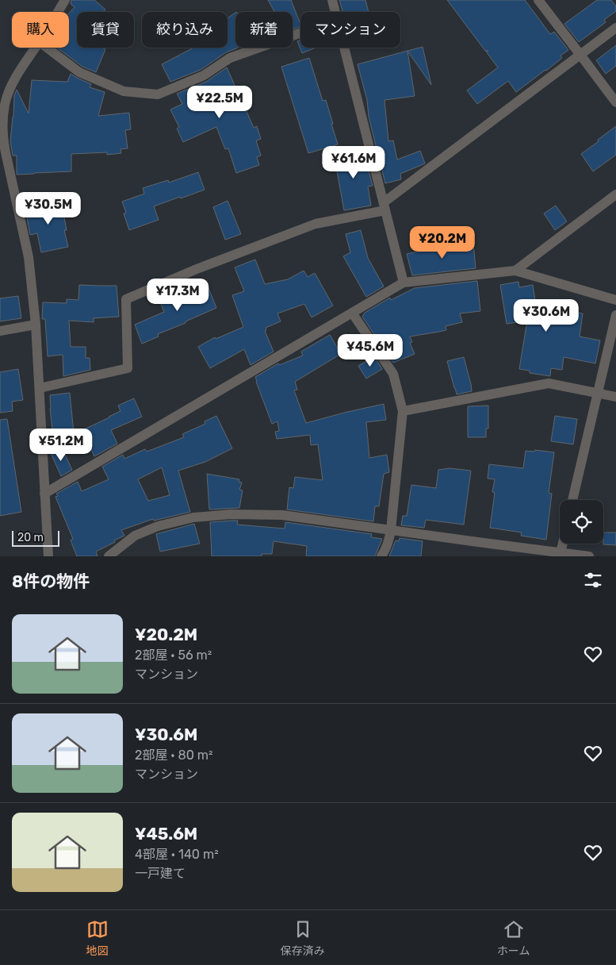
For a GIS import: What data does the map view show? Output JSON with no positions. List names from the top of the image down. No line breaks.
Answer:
{"scale_bar":"20 m","page":{"chip":["購入","賃貸","絞り込み","新着","マンション"],"price":["¥22.5M","¥61.6M","¥30.5M","¥20.2M","¥17.3M","¥30.6M","¥45.6M","¥51.2M"],"scale":"20 m","heading":"8件の物件","list":[{"name":"¥20.2M","note":"2部屋 · 56 m² · マンション"},{"name":"¥30.6M","note":"2部屋 · 80 m² · マンション"},{"name":"¥45.6M","note":"4部屋 · 140 m² · 一戸建て"}],"tabs":["地図","保存済み","ホーム"]}}
